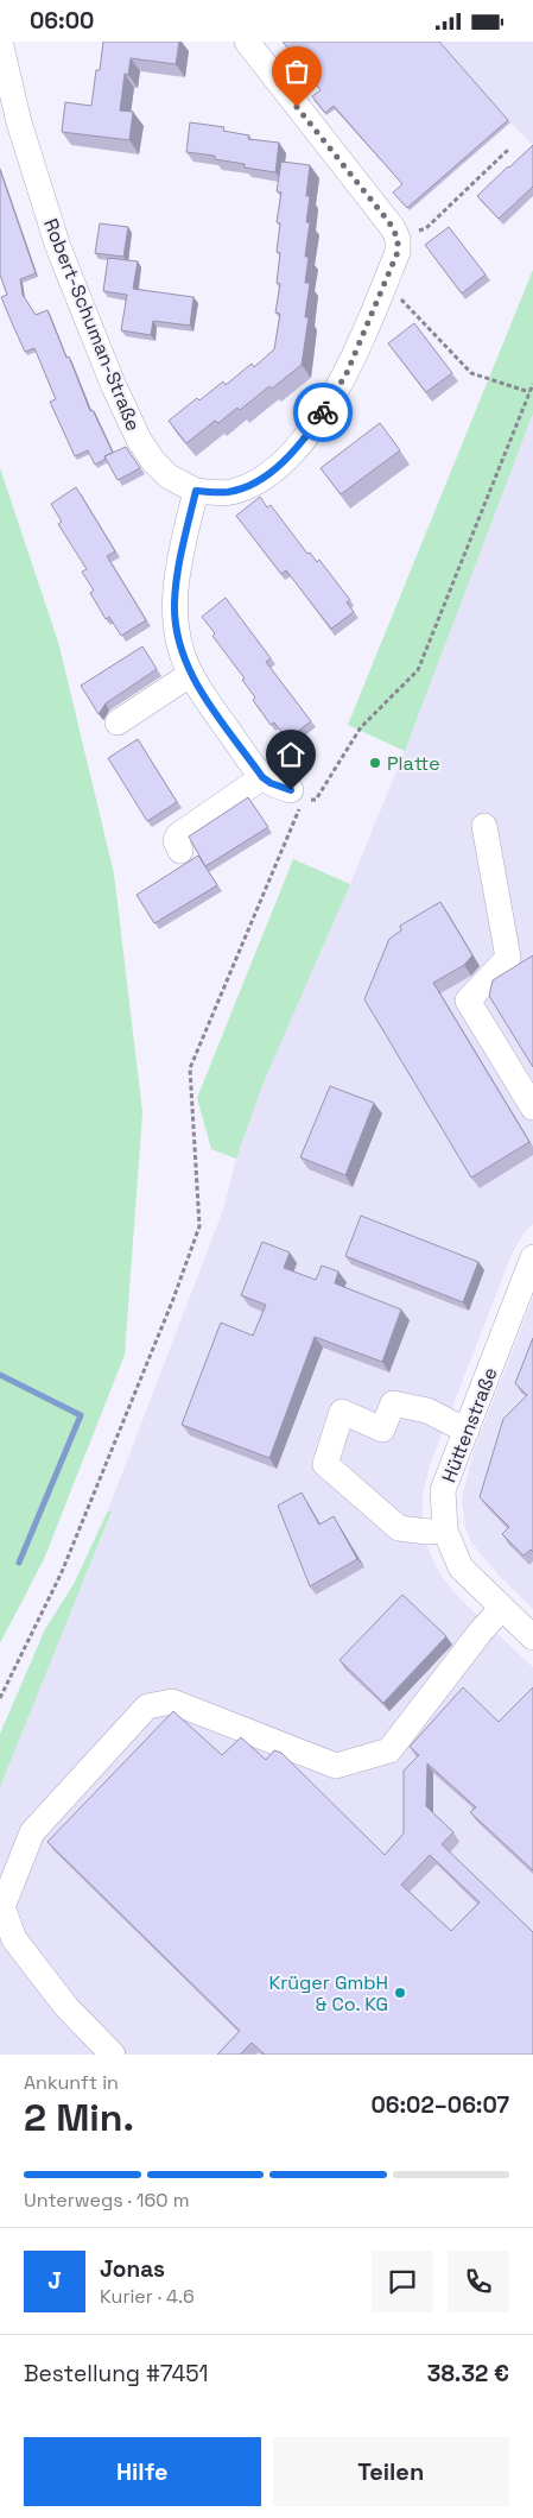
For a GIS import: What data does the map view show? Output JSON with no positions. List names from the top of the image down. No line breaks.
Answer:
{"streets":{"street":["Robert-Schuman-Straße","Hüttenstraße"]},"places":["Platte","Krüger GmbH & Co. KG"],"page":{"status":"06:00","heading":["2 Min.","Ankunft in","06:02–06:07"],"panel":["Jonas","Kurier · 4.6","Bestellung #7451","38.32 €"],"bar":"Unterwegs · 160 m","round":"J","buttons":["Hilfe","Teilen"]}}
